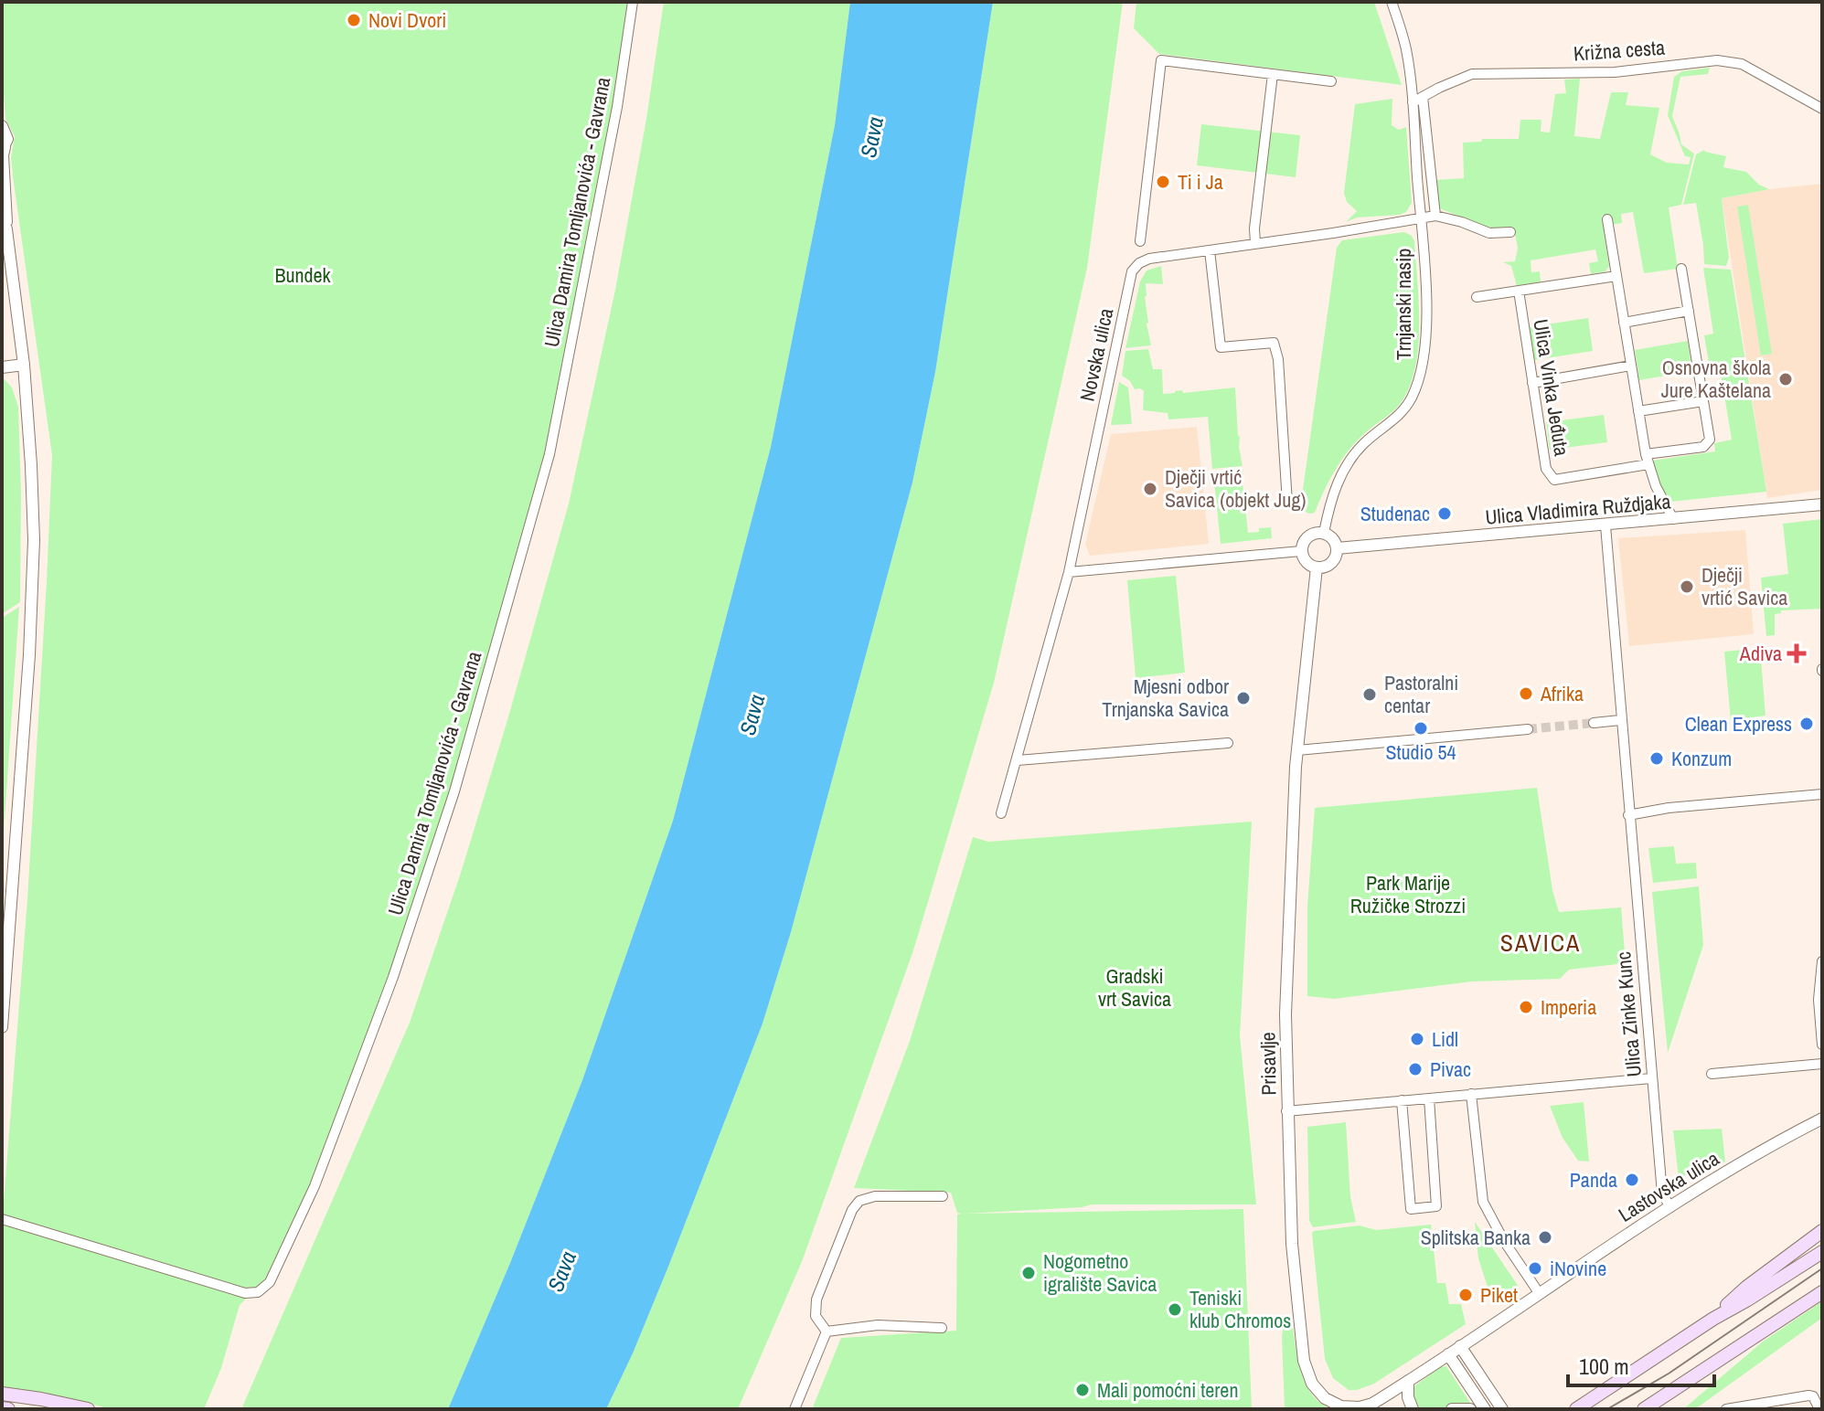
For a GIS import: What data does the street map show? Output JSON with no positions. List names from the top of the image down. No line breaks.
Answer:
{"streets":{"street":["Križna cesta","Ulica Damira Tomljanovića - Gavrana","Trnjanski nasip","Novska ulica","Ulica Vinka Jeđuta","Ulica Vladimira Ruždjaka","Ulica Zinke Kunc","Prisavlje","Lastovska ulica"]},"crossings":[["Križna cesta","Trnjanski nasip"],["Trnjanski nasip","Novska ulica"],["Trnjanski nasip","Ulica Vladimira Ruždjaka"],["Trnjanski nasip","Prisavlje"],["Ulica Vladimira Ruždjaka","Ulica Zinke Kunc"],["Ulica Vladimira Ruždjaka","Prisavlje"],["Ulica Zinke Kunc","Lastovska ulica"],["Prisavlje","Lastovska ulica"]],"districts":["SAVICA"],"water":["Sava"],"parks":["Bundek","Park Marije Ružičke Strozzi","Gradski vrt Savica"],"places":{"other":["Novi Dvori","Ti i Ja","Osnovna škola Jure Kaštelana","Dječji vrtić Savica (objekt Jug)","Studenac","Dječji vrtić Savica","Afrika","Pastoralni centar","Mjesni odbor Trnjanska Savica","Clean Express","Studio 54","Konzum","Imperia","Lidl","Pivac","Panda","Splitska Banka","iNovine","Nogometno igralište Savica","Piket","Teniski klub Chromos","Mali pomoćni teren"],"health":["Adiva"]},"scale_bar":"100 m"}
